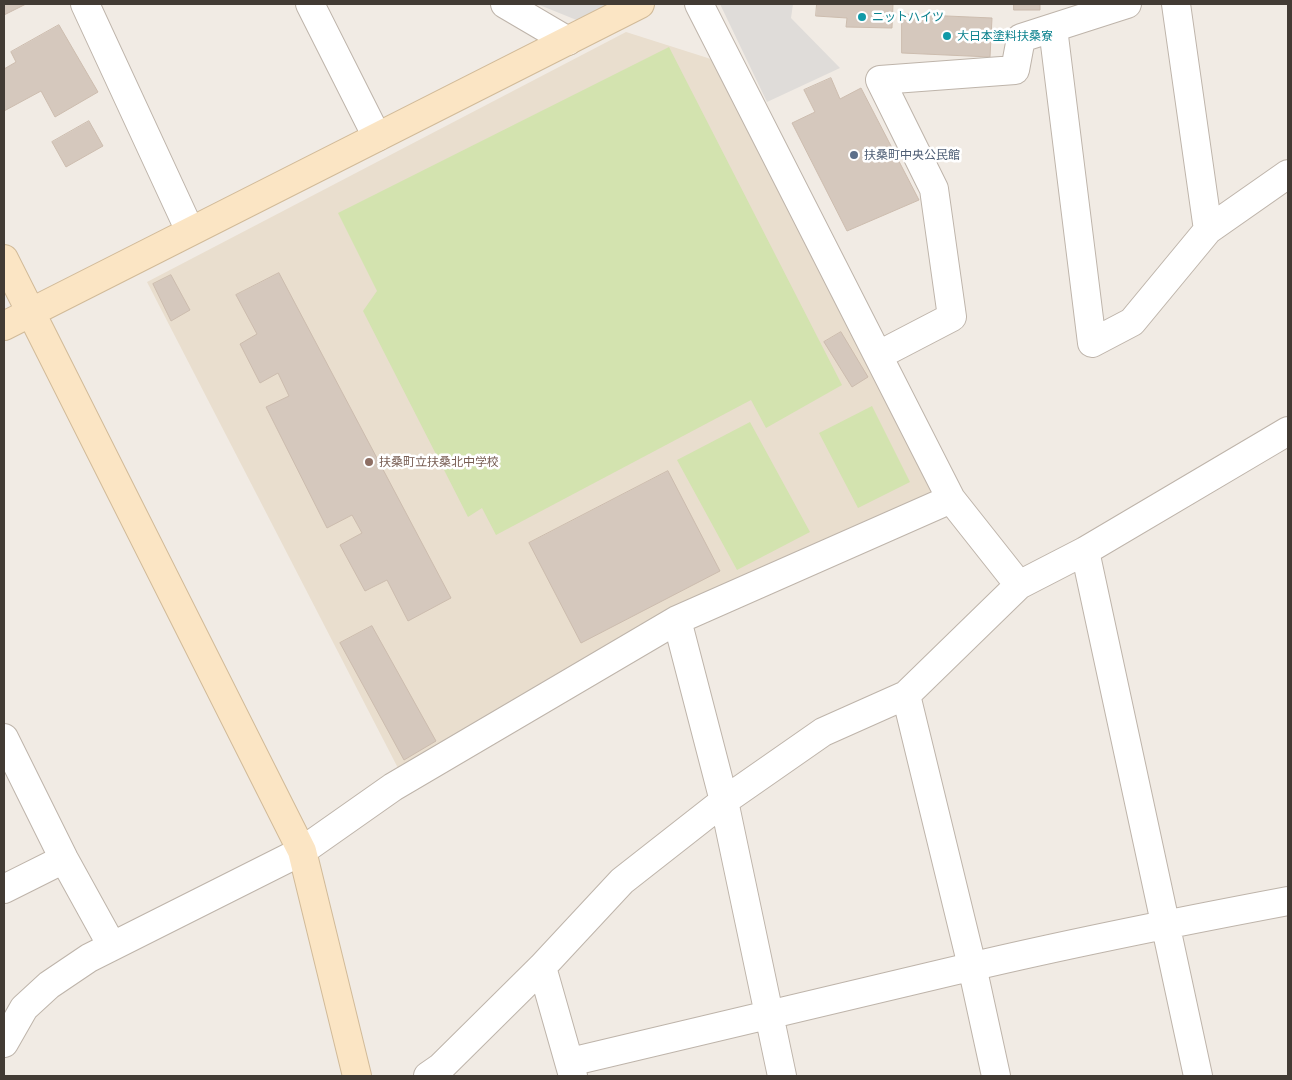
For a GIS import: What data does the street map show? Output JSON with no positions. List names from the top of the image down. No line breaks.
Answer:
{"places":["ニットハイツ","大日本塗料扶桑寮","扶桑町中央公民館","扶桑町立扶桑北中学校"]}
